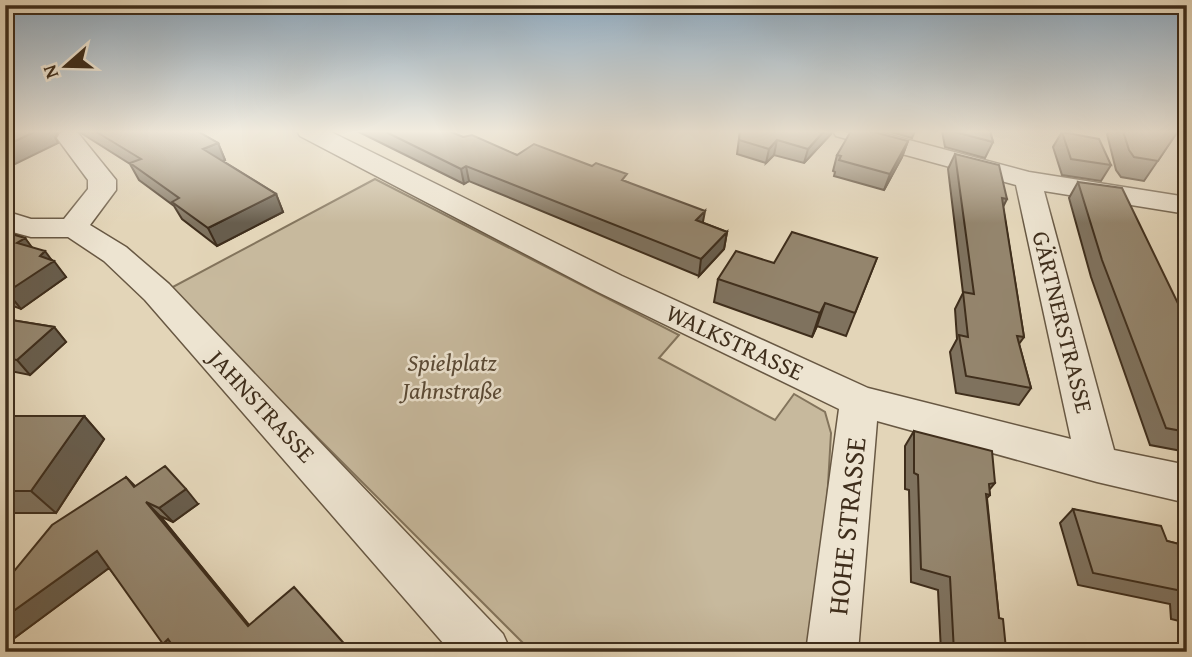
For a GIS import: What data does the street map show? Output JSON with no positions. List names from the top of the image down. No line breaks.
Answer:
{"streets":{"street":["GÄRTNERSTRASSE","WALKSTRASSE","JAHNSTRASSE","HOHE STRASSE"]},"crossings":[["GÄRTNERSTRASSE","WALKSTRASSE"],["WALKSTRASSE","HOHE STRASSE"]],"parks":["Spielplatz Jahnstraße"],"north":"left"}
